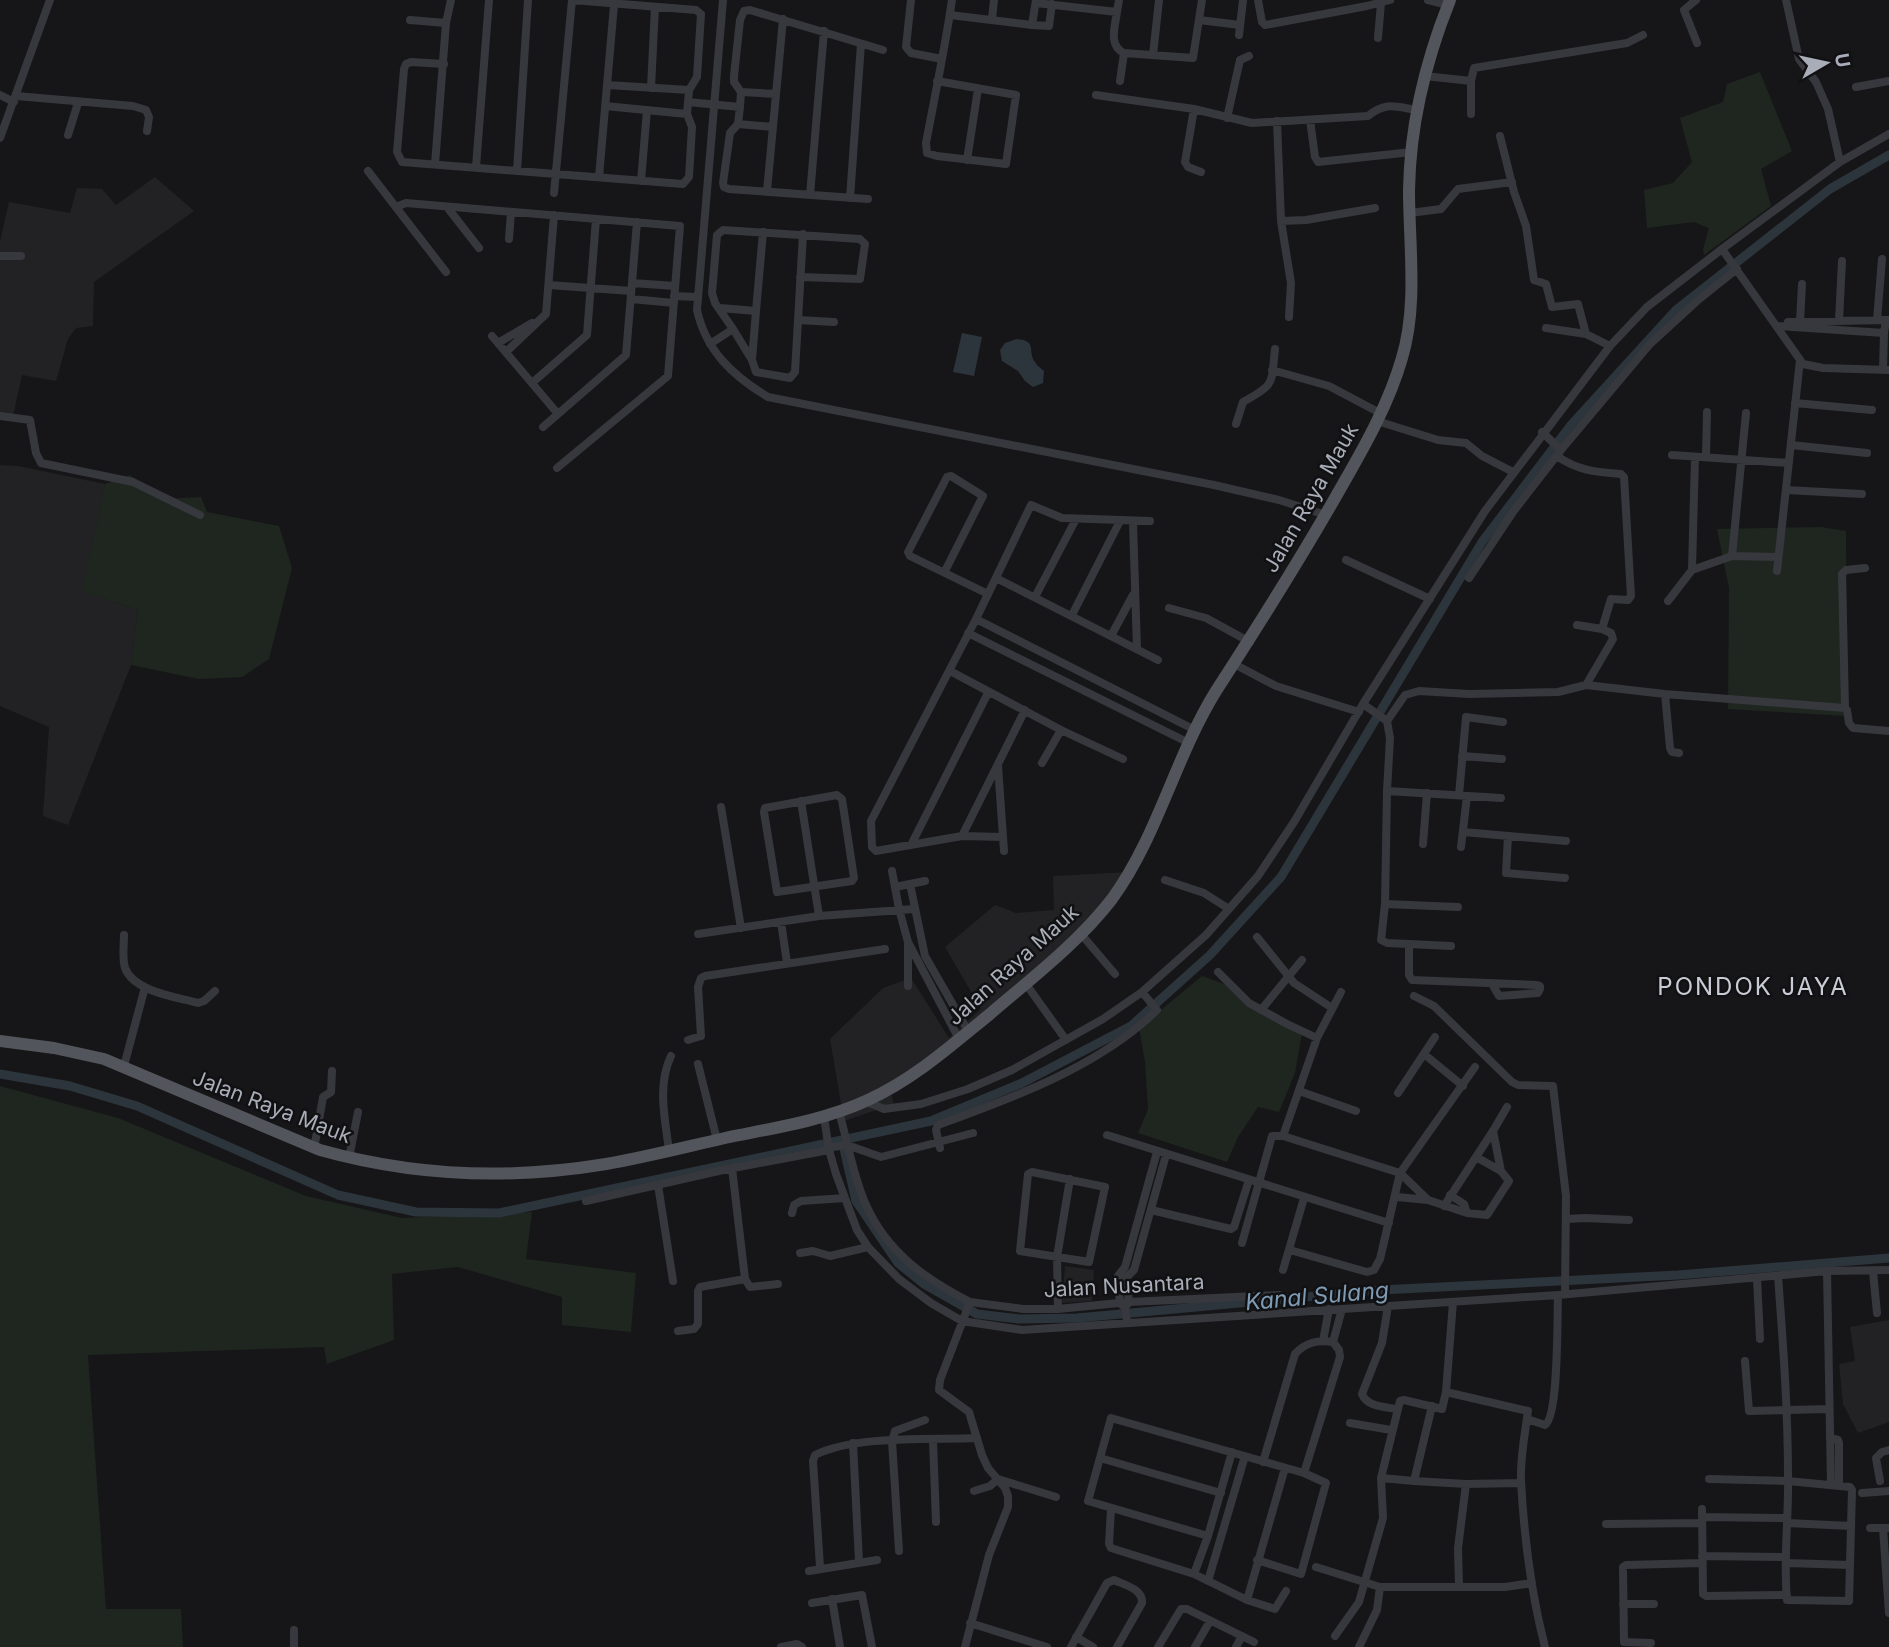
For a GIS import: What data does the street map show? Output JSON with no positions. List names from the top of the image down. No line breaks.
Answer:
{"streets":{"main road":["Jalan Raya Mauk"],"street":["Jalan Nusantara"]},"crossings":[["Jalan Raya Mauk","Jalan Nusantara"]],"districts":["PONDOK JAYA"],"water":["Kanal Sulang"],"north":"right"}
